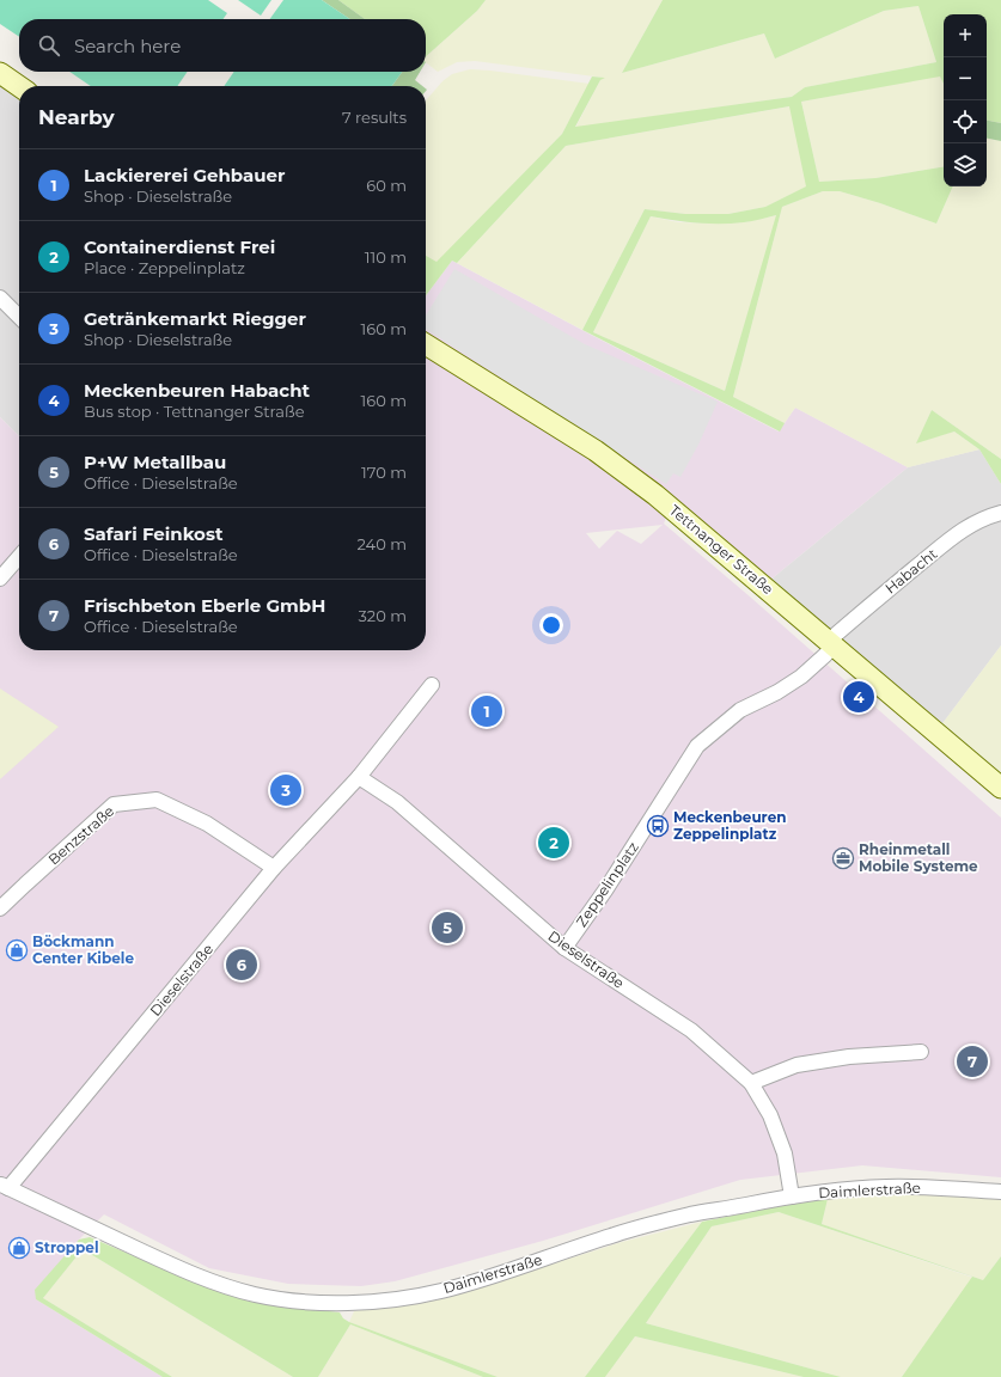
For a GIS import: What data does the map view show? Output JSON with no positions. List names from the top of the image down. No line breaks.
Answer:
{"streets":{"main road":["Tettnanger Straße"],"street":["Habacht","Benzstraße","Zeppelinplatz","Dieselstraße","Daimlerstraße"]},"crossings":[["Tettnanger Straße","Habacht"],["Tettnanger Straße","Zeppelinplatz"],["Habacht","Zeppelinplatz"],["Benzstraße","Dieselstraße"],["Zeppelinplatz","Dieselstraße"],["Dieselstraße","Daimlerstraße"]],"places":{"bus stop":["Meckenbeuren Zeppelinplatz"],"office":["Rheinmetall Mobile Systeme"],"shop":["Böckmann Center Kibele","Stroppel"]},"page":{"map_buttons":["+","−"],"search":"Search here","heading":["Nearby","7 results"],"list":[{"mark":"1","name":"Lackiererei Gehbauer","note":"Shop · Dieselstraße","value":"60 m"},{"mark":"2","name":"Containerdienst Frei","note":"Place · Zeppelinplatz","value":"110 m"},{"mark":"3","name":"Getränkemarkt Riegger","note":"Shop · Dieselstraße","value":"160 m"},{"mark":"4","name":"Meckenbeuren Habacht","note":"Bus stop · Tettnanger Straße","value":"160 m"},{"mark":"5","name":"P+W Metallbau","note":"Office · Dieselstraße","value":"170 m"},{"mark":"6","name":"Safari Feinkost","note":"Office · Dieselstraße","value":"240 m"},{"mark":"7","name":"Frischbeton Eberle GmbH","note":"Office · Dieselstraße","value":"320 m"}],"pins":["4","1","3","2","5","6","7"]}}
